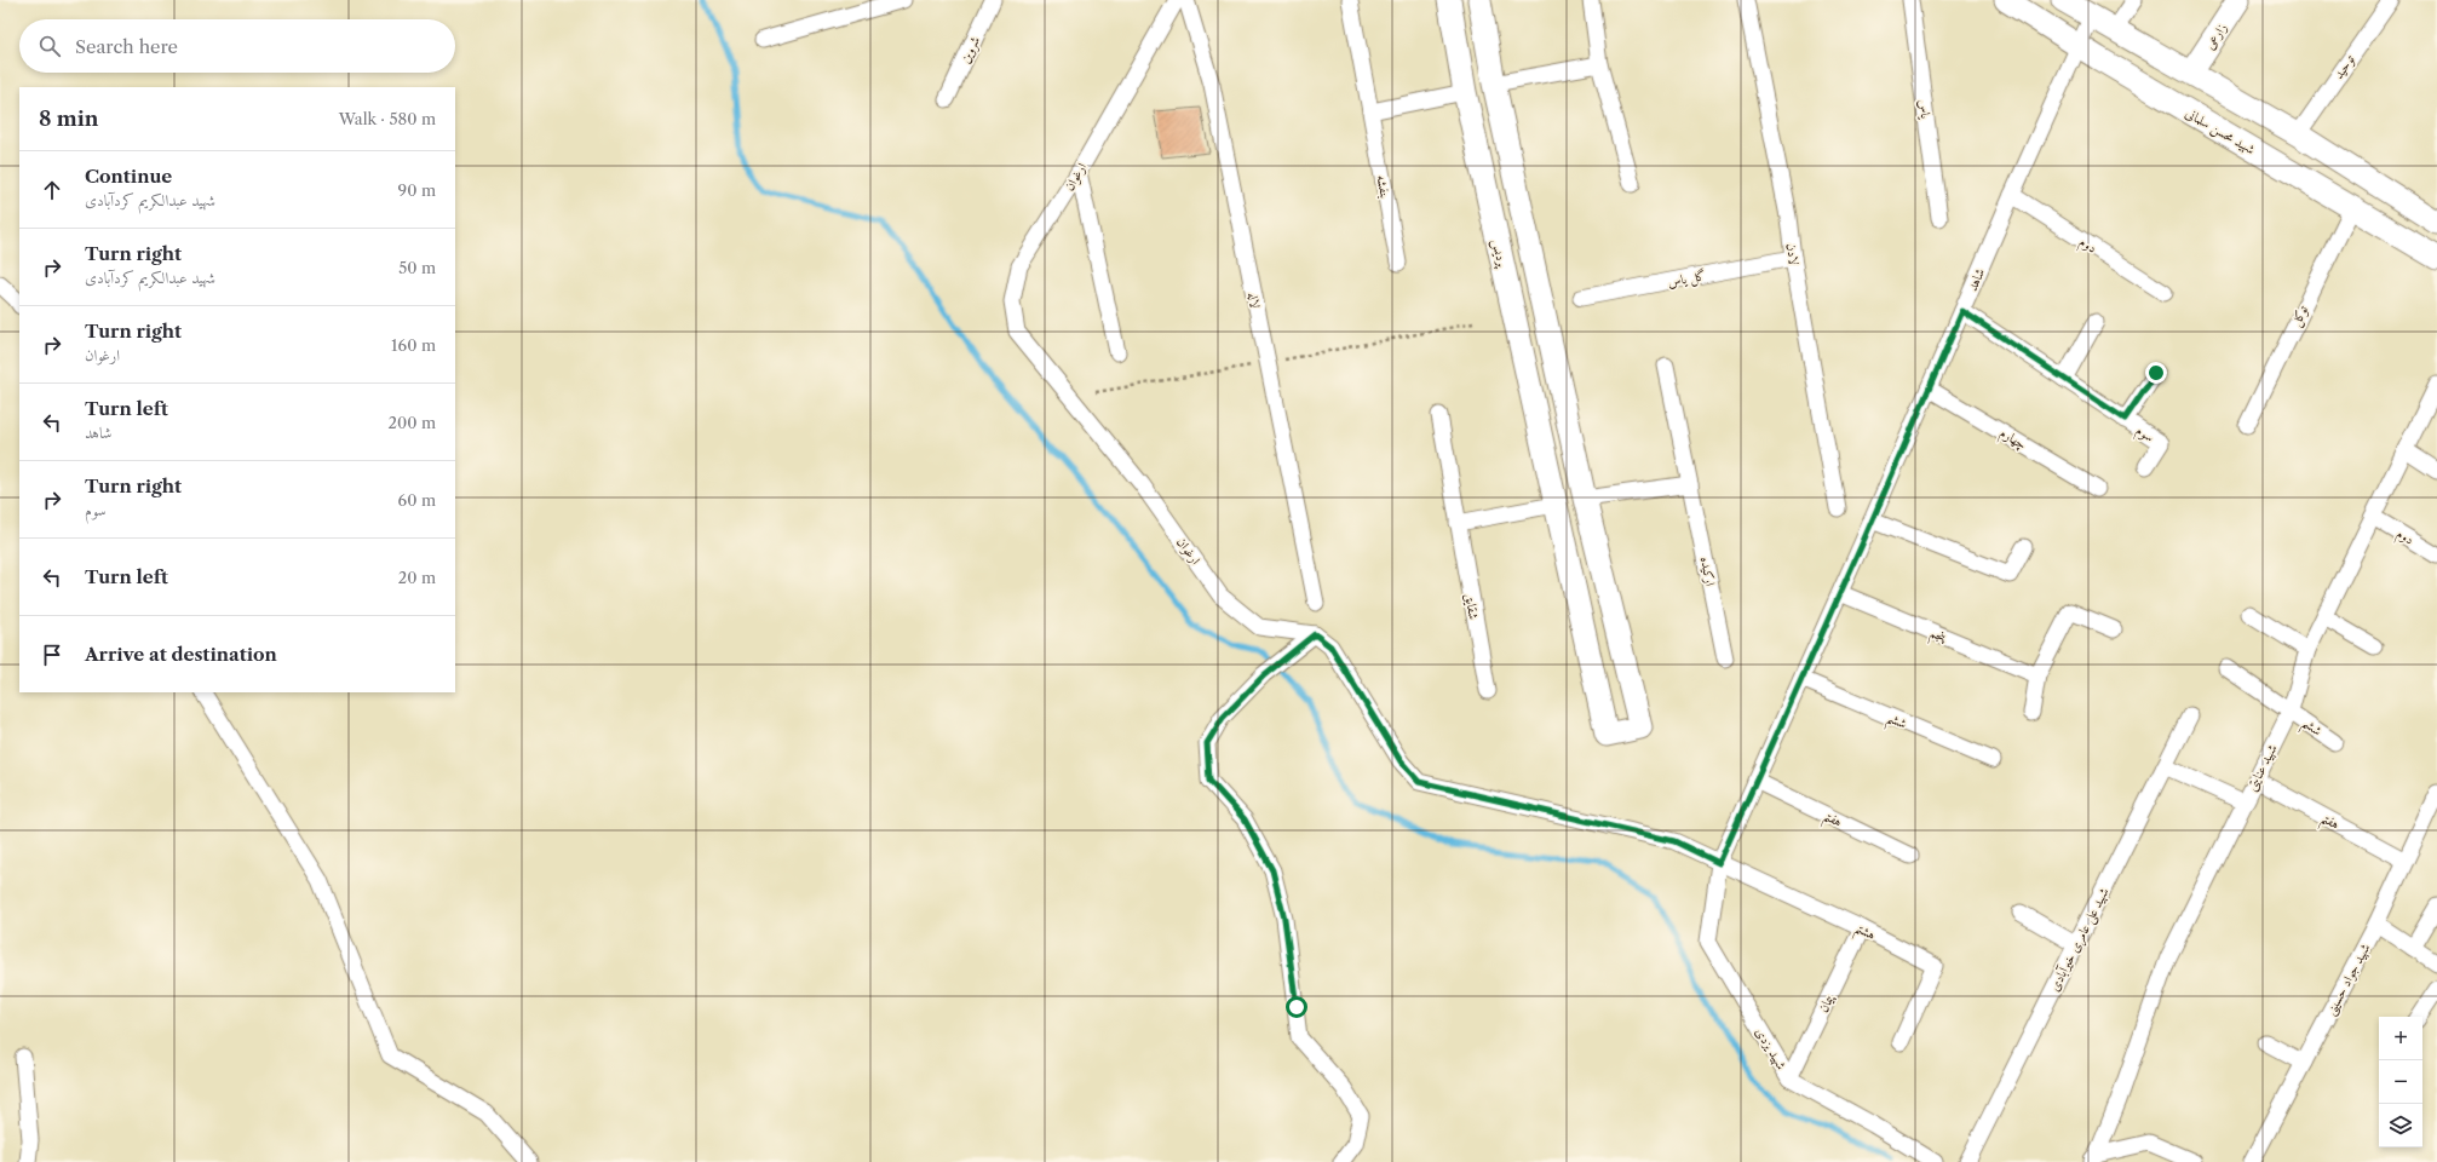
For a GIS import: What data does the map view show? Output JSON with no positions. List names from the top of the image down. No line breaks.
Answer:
{"streets":{"street":["زارعی","شروین","توحید","یاس","شهید محسن سلمانی","ارغوان","بنفشه","دوم","پردیس","لادن","گل یاس","شاهد","لاله","توکل","سوم","چهارم","ارکیده","شقایق","پنجم","ششم","شهید عنایتی","هفتم","هشتم","شهید علی عامری خیرآبادی","شهید جواد حسینی","پیمان","شهید یزدی"]},"crossings":[["شهید محسن سلمانی","شاهد"],["شهید محسن سلمانی","توکل"],["دوم","شاهد"],["دوم","شهید عنایتی"],["لادن","گل یاس"],["شاهد","سوم"],["شاهد","چهارم"],["شاهد","پنجم"],["شاهد","ششم"],["شاهد","هفتم"],["شاهد","هشتم"],["شاهد","شهید یزدی"],["ششم","شهید عنایتی"],["شهید عنایتی","هفتم"],["هفتم","شهید جواد حسینی"],["هشتم","پیمان"],["هشتم","شهید یزدی"],["پیمان","شهید یزدی"]],"page":{"search":"Search here","heading":["8 min","Walk · 580 m"],"list":[["Continue","شهید عبدالکریم کردآبادی","90 m"],["Turn right","شهید عبدالکریم کردآبادی","50 m"],["Turn right","ارغوان","160 m"],["Turn left","شاهد","200 m"],["Turn right","سوم","60 m"],["Turn left","20 m"],"Arrive at destination"],"map_buttons":["+","−"]}}
